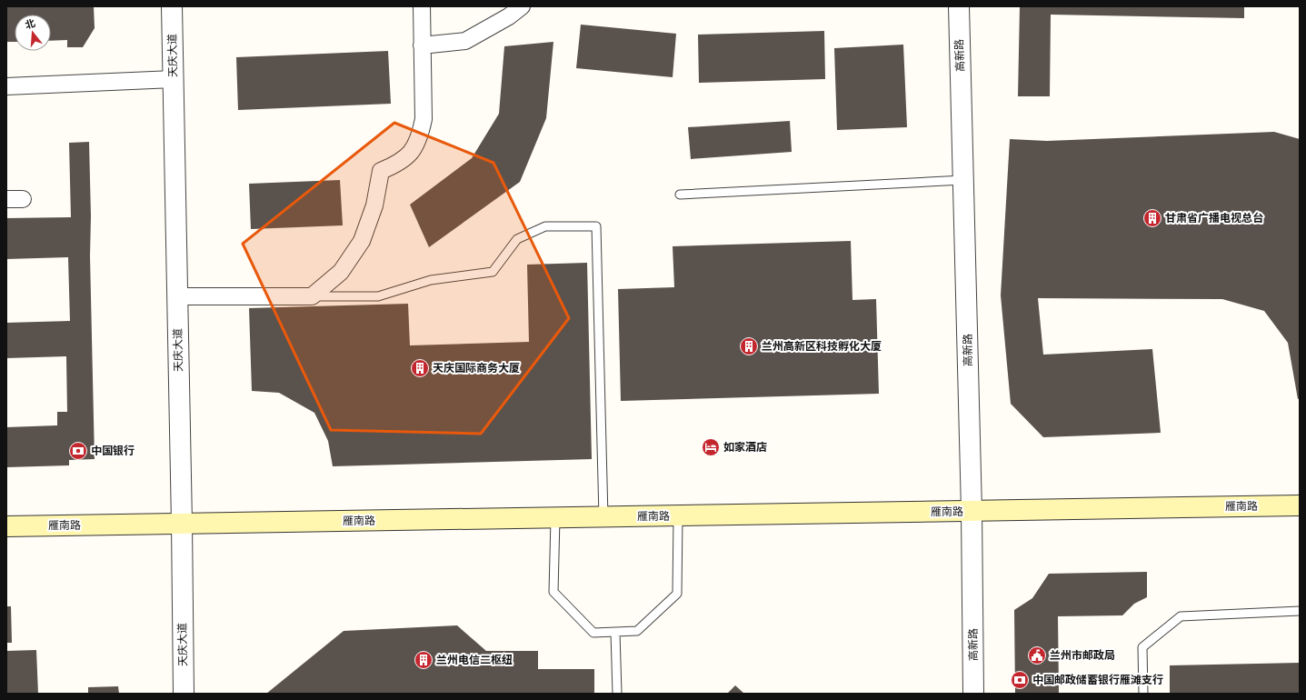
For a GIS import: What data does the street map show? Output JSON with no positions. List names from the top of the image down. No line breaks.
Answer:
{"streets":{"main road":["雁南路"],"street":["天庆大道","高新路"]},"crossings":[["天庆大道","雁南路"],["高新路","雁南路"]],"places":{"building":["甘肃省广播电视总台","兰州高新区科技孵化大厦","天庆国际商务大厦","兰州电信二枢纽"],"hotel":["如家酒店"],"bank":["中国银行","中国邮政储蓄银行雁滩支行"],"public building":["兰州市邮政局"]},"north":"top"}
